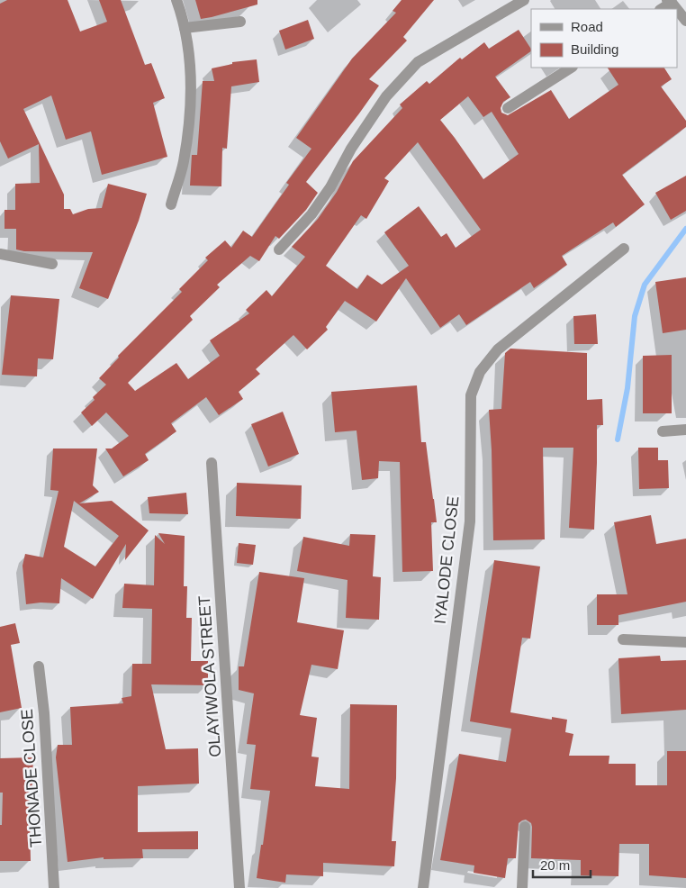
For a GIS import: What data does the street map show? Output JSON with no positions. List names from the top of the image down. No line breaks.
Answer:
{"streets":{"street":["IYALODE CLOSE","OLAYIWOLA STREET","THONADE CLOSE"]},"legend":["Road","Building"],"scale_bar":"20 m"}
